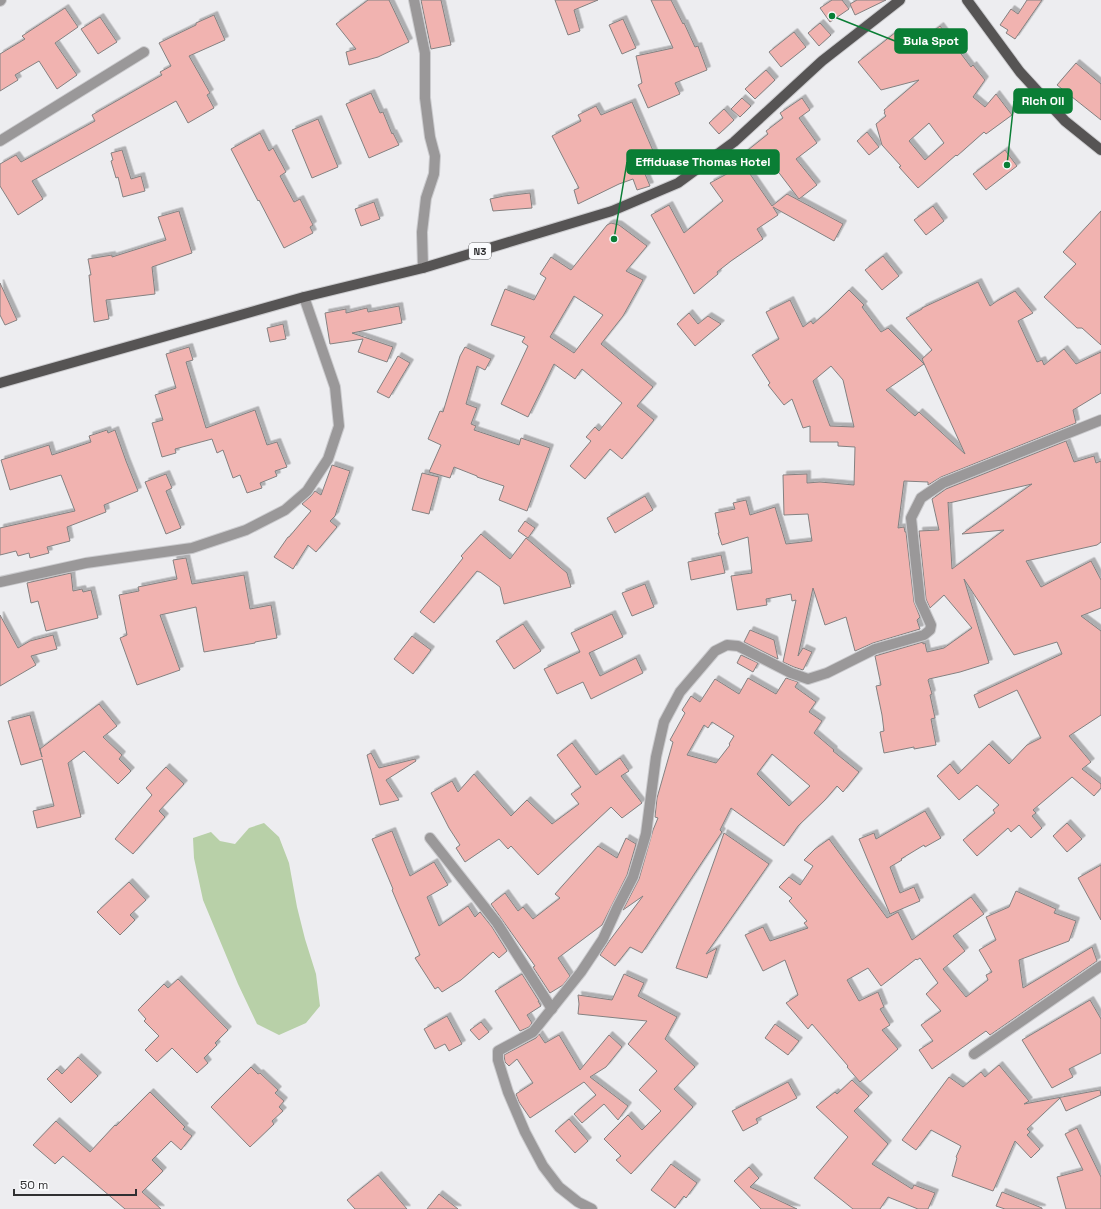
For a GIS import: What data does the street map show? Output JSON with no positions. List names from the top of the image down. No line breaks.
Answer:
{"streets":{"main road":["N3"]},"places":["Bula Spot","Rich Oil","Effiduase Thomas Hotel"],"scale_bar":"50 m"}
